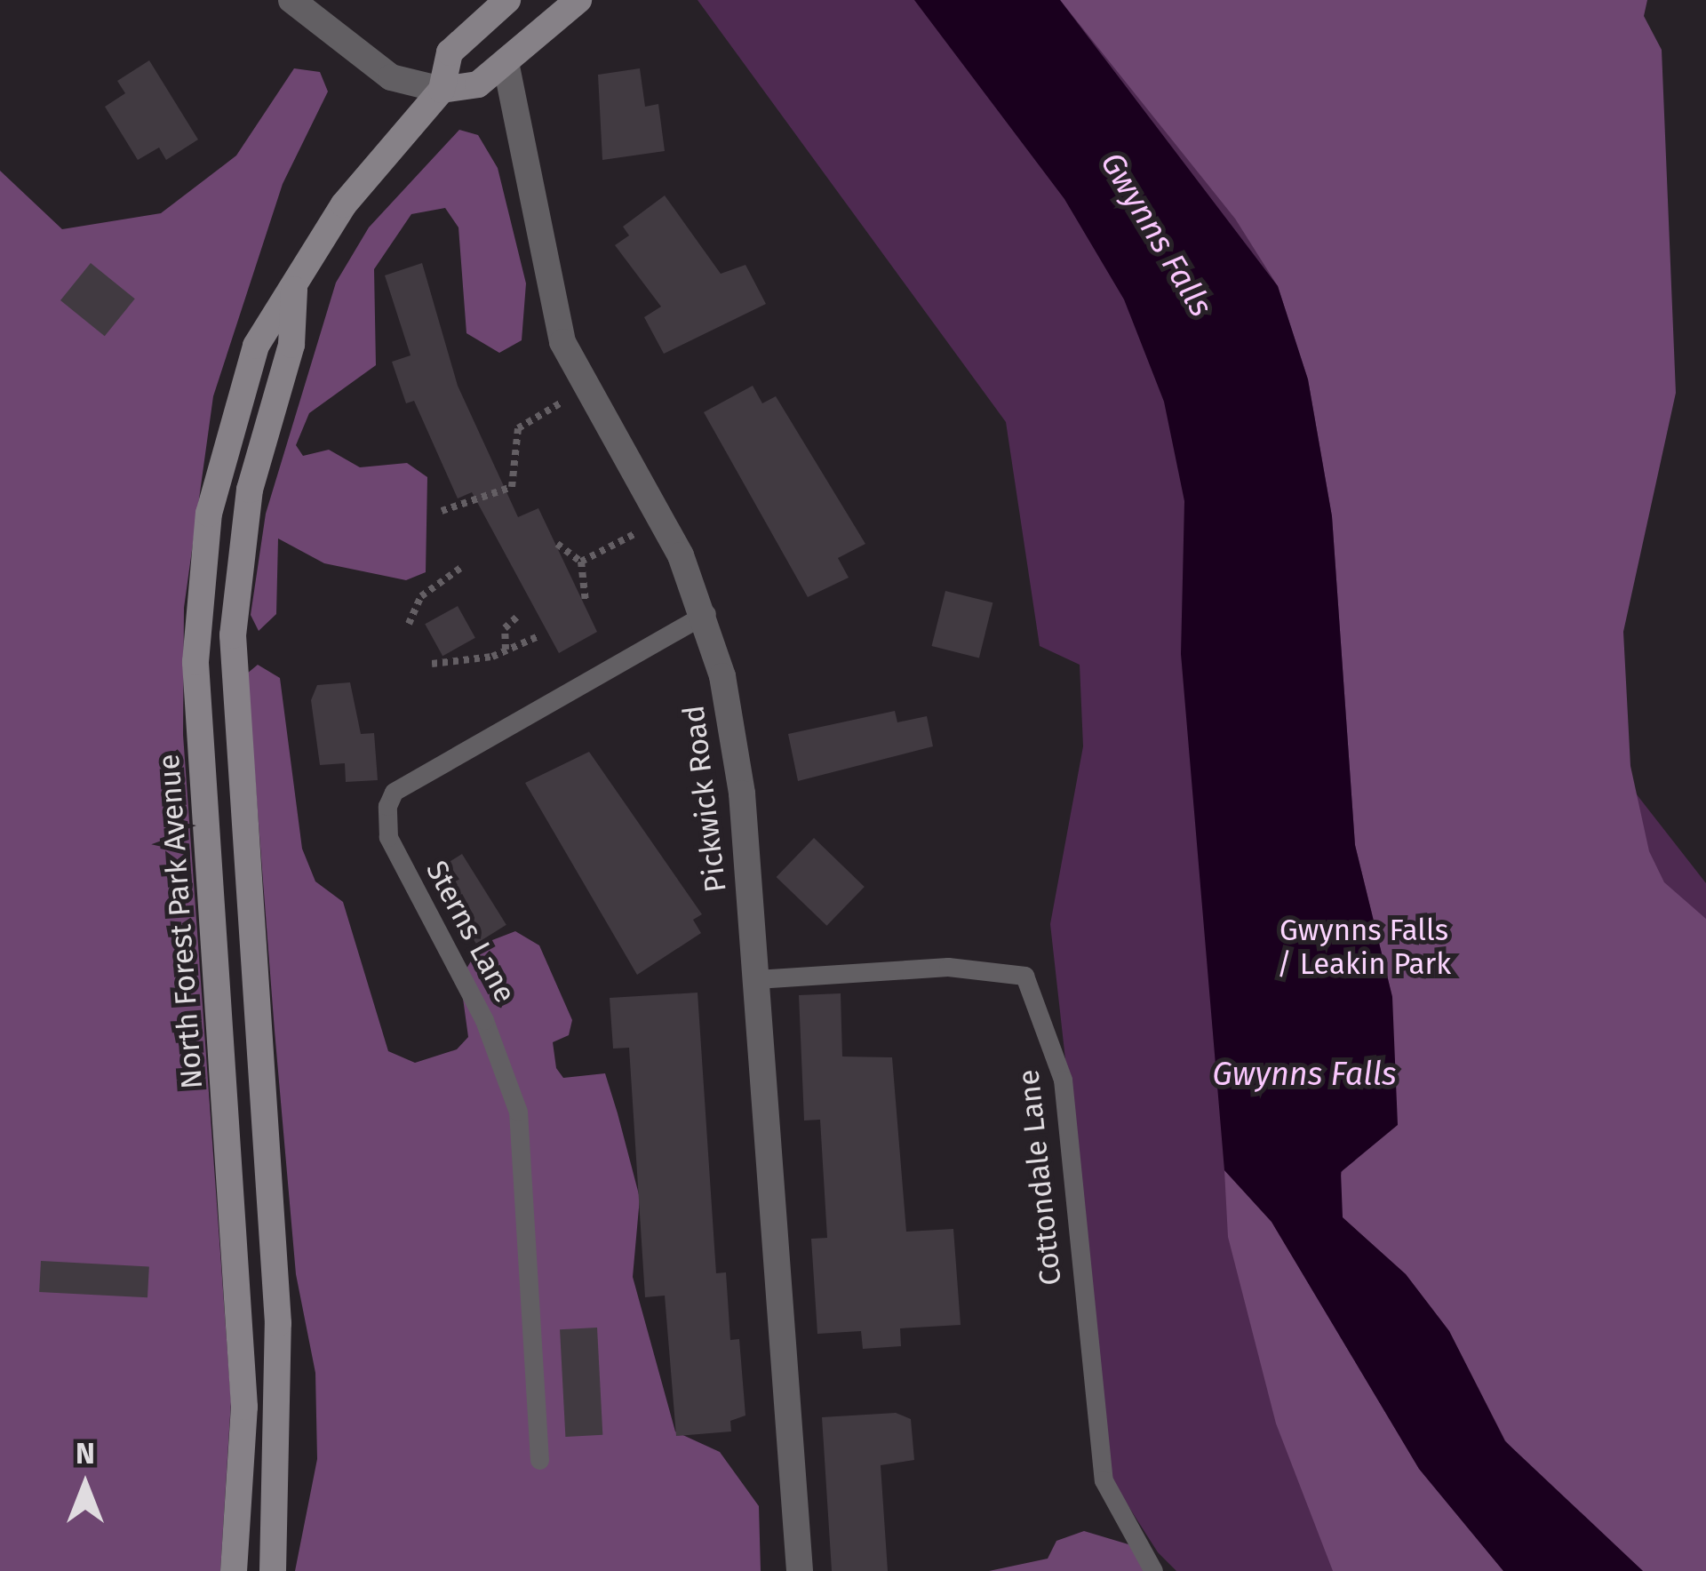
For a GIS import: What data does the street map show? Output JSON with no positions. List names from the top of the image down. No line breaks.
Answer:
{"streets":{"main road":["North Forest Park Avenue"],"street":["Pickwick Road"],"lane":["Sterns Lane","Cottondale Lane"]},"crossings":[["Pickwick Road","Sterns Lane"],["Pickwick Road","Cottondale Lane"]],"water":["Gwynns Falls"],"parks":["Gwynns Falls / Leakin Park"],"north":"top"}
